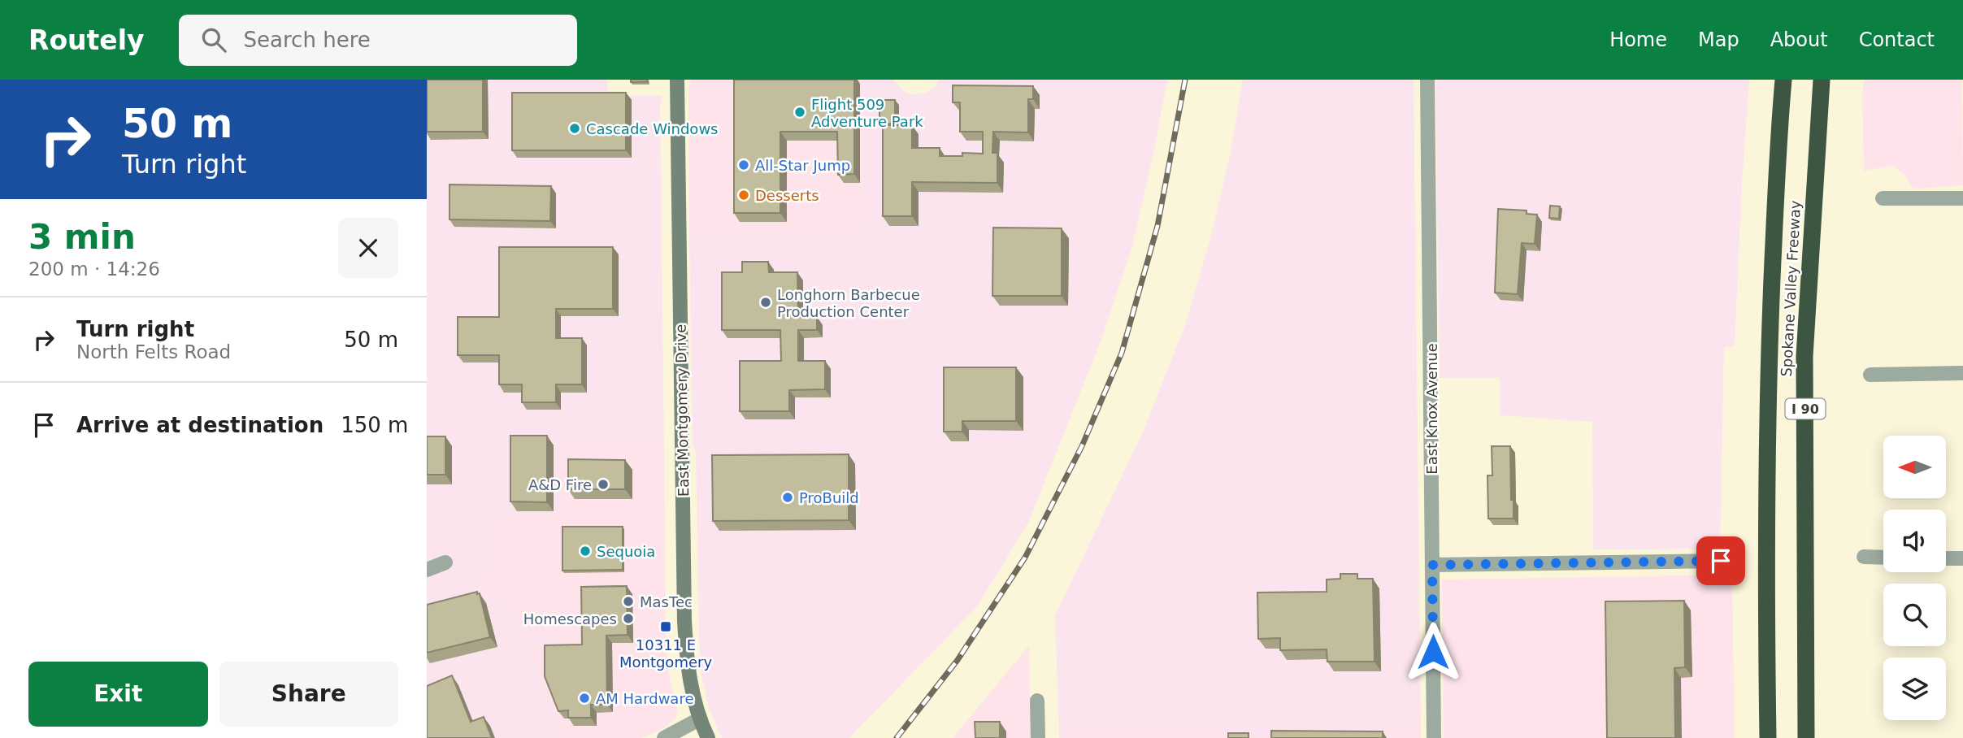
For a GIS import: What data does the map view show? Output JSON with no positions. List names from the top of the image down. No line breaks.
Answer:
{"streets":{"highway":["Spokane Valley Freeway","I 90"],"main road":["East Montgomery Drive"],"street":["East Knox Avenue"]},"places":{"other":["Flight 509 Adventure Park","Cascade Windows","All-Star Jump","Desserts","Longhorn Barbecue Production Center","A&D Fire","ProBuild","Sequoia","MasTec","Homescapes","AM Hardware"],"transit":["10311 E Montgomery"]},"north":"left","page":{"header":"Routely","search":"Search here","nav":["Home","Map","About","Contact"],"turn":["50 m","Turn right"],"heading":["3 min","200 m · 14:26"],"list":[{"name":"Turn right","note":"North Felts Road","value":"50 m"},{"name":"Arrive at destination","value":"150 m"}],"buttons":["Exit","Share"]}}
